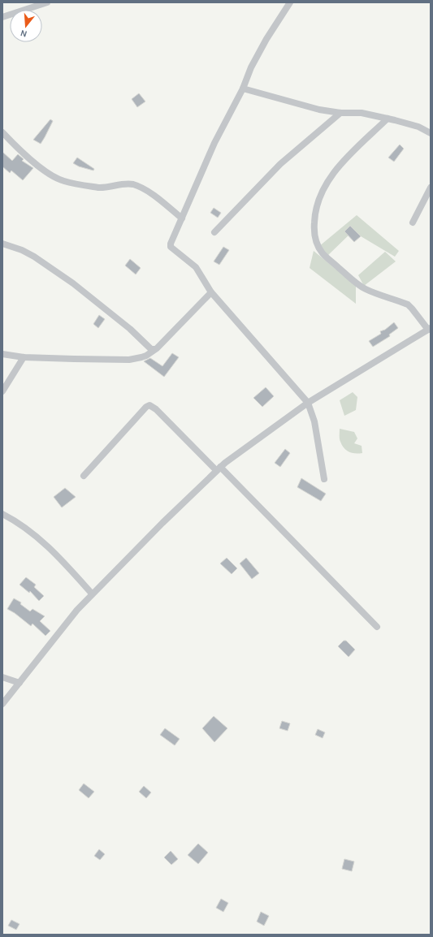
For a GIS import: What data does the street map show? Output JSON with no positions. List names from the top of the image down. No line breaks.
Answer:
{"north":"bottom"}
